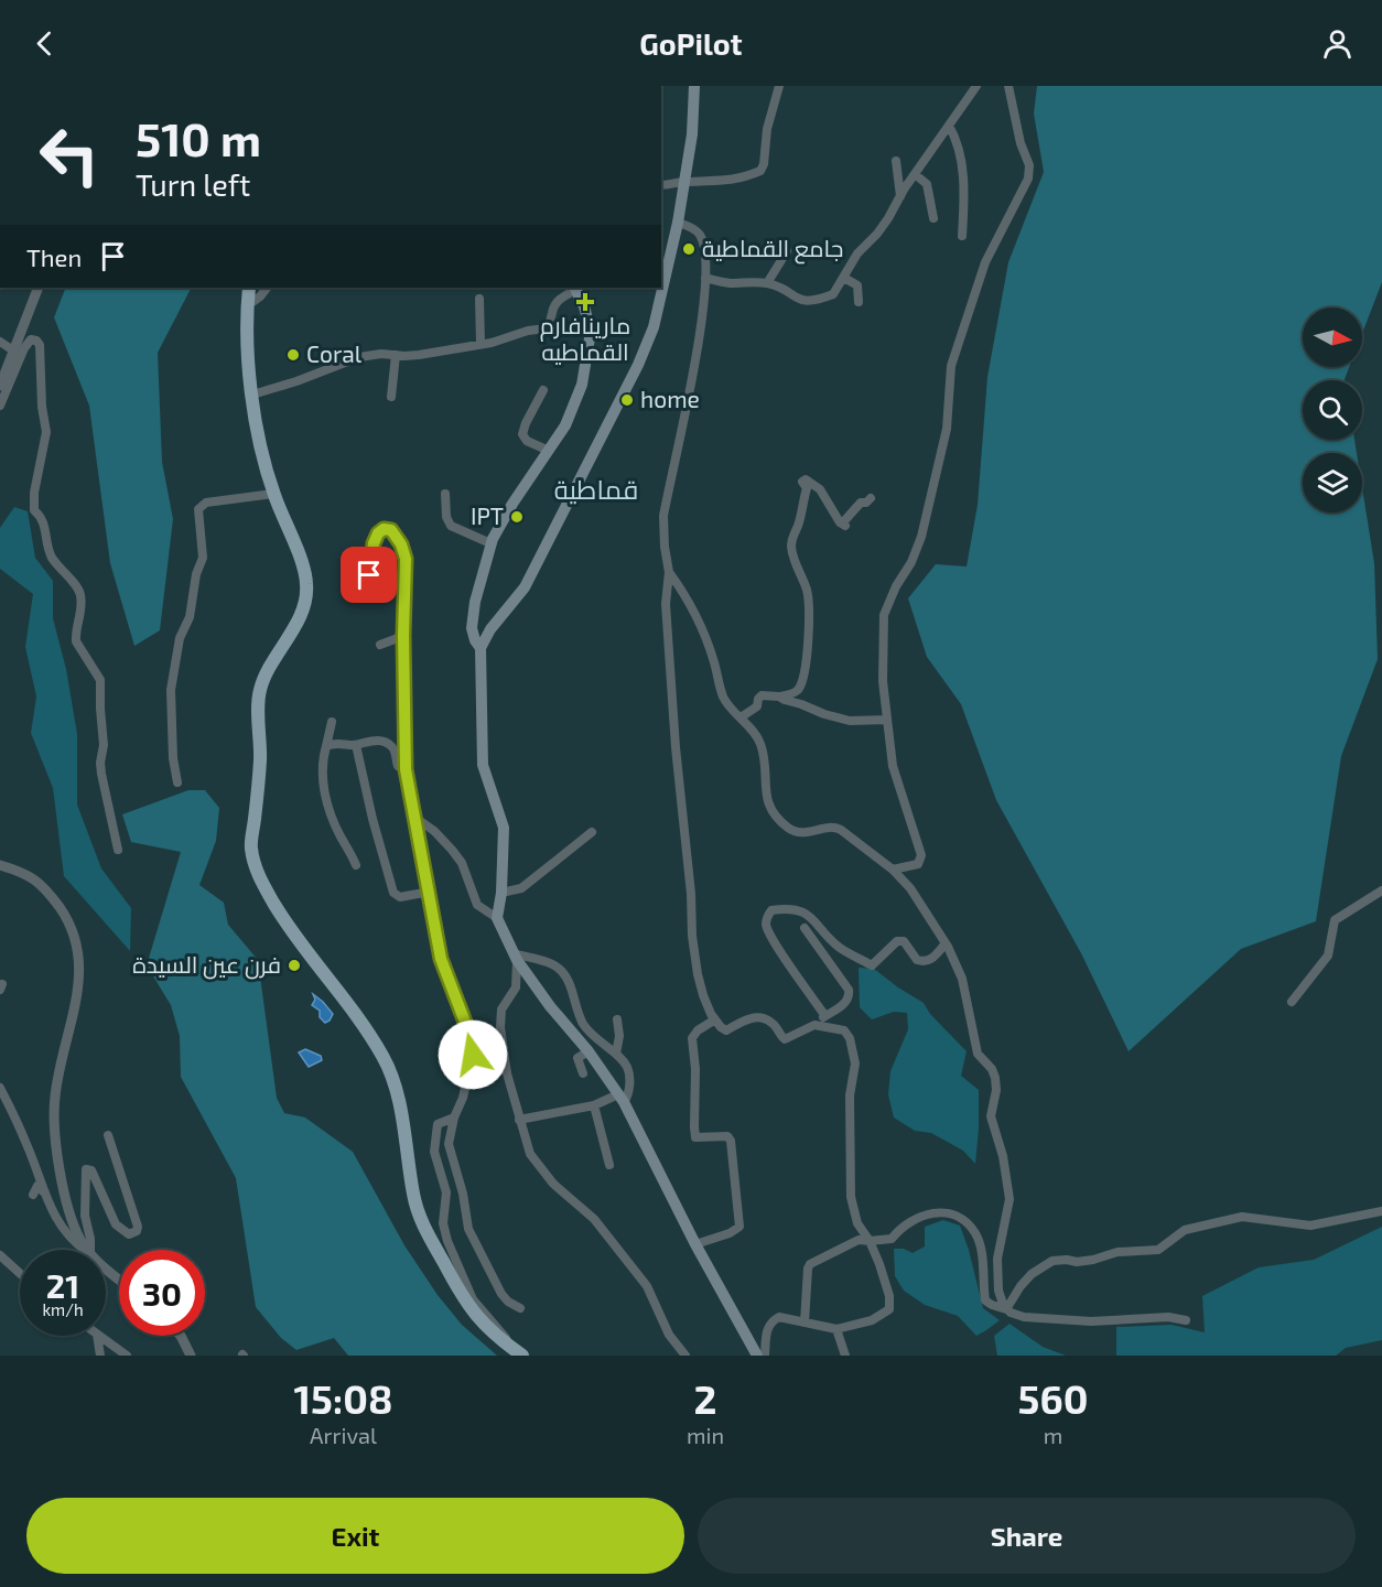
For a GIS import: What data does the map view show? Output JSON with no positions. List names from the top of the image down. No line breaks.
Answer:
{"districts":["قماطية"],"places":{"other":["جامع القماطية","Coral","home","IPT","فرن عين السيدة"],"health":["مارينافارم القماطيه"]},"north":"right","page":{"header":"GoPilot","turn":["510 m","Turn left"],"then":"Then","speed":"21 km/h","limit":"30","eta":["15:08","Arrival","2","min","560","m"],"buttons":["Exit","Share"]}}
